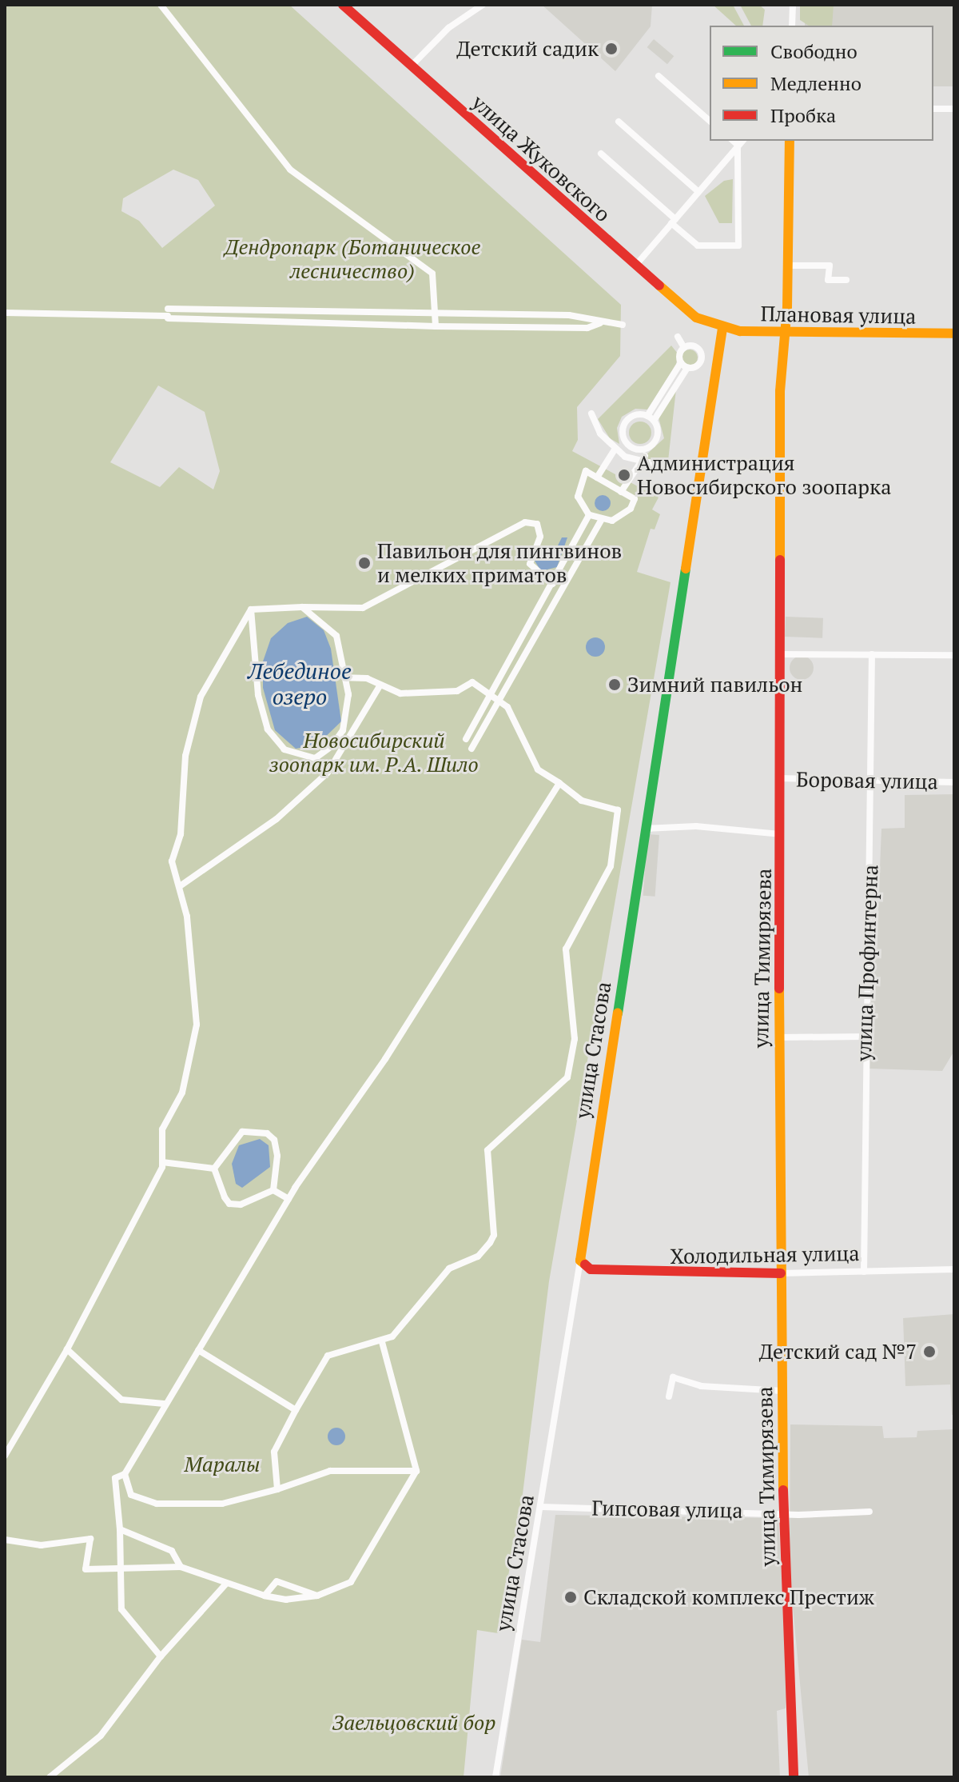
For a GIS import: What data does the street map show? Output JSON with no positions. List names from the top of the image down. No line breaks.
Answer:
{"streets":{"street":["улица Жуковского","Плановая улица","Боровая улица","улица Тимирязева","улица Профинтерна","улица Стасова","Холодильная улица","Гипсовая улица"]},"crossings":[["улица Жуковского","Плановая улица"],["улица Жуковского","улица Стасова"],["Плановая улица","улица Тимирязева"],["Плановая улица","улица Стасова"],["Боровая улица","улица Тимирязева"],["Боровая улица","улица Профинтерна"],["улица Тимирязева","Холодильная улица"],["улица Тимирязева","Гипсовая улица"],["улица Профинтерна","Холодильная улица"],["улица Стасова","Холодильная улица"],["улица Стасова","Гипсовая улица"]],"water":["Лебединое озеро"],"parks":["Дендропарк (Ботаническое лесничество)","Новосибирский зоопарк им. Р.А. Шило","Маралы","Заельцовский бор"],"places":["Детский садик","Администрация Новосибирского зоопарка","Павильон для пингвинов и мелких приматов","Зимний павильон","Детский сад №7","Складской комплекс Престиж"],"legend":["Свободно","Медленно","Пробка"]}
